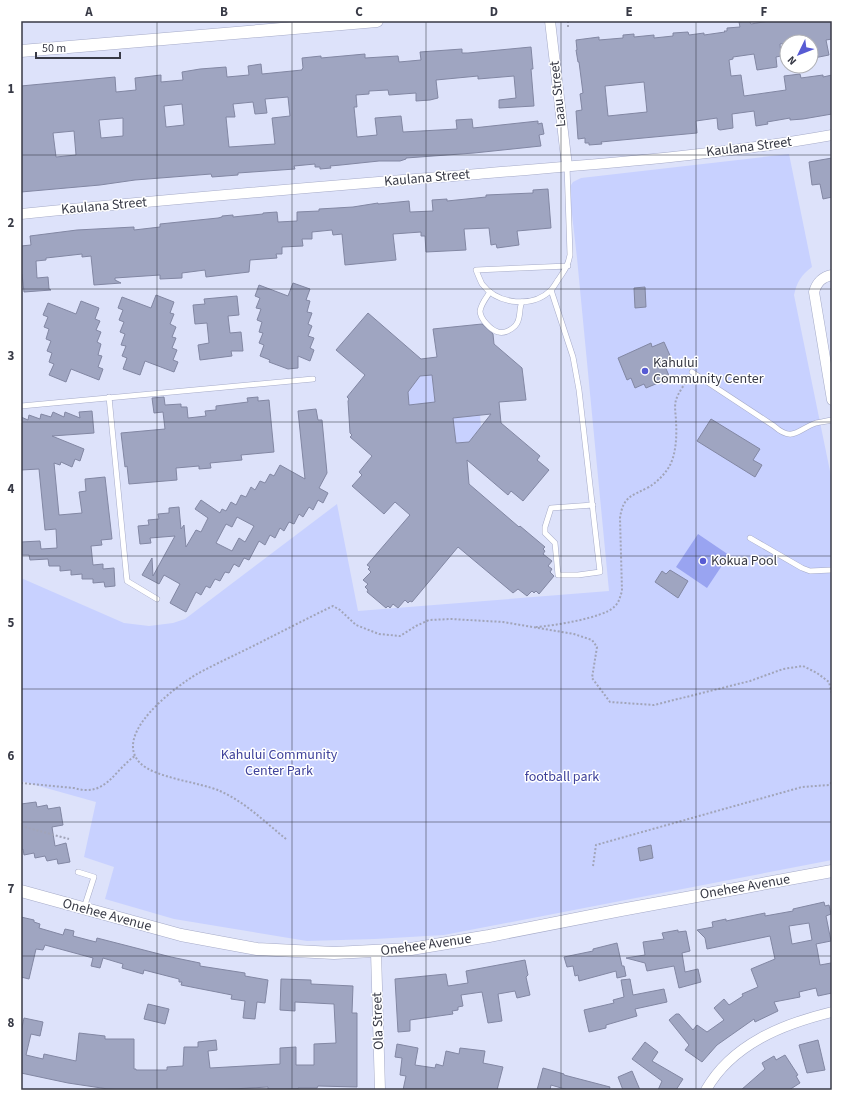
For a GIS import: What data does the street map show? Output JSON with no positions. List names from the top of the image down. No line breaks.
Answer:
{"streets":{"street":["Laau Street","Kaulana Street","Onehee Avenue","Ola Street"]},"crossings":[["Laau Street","Kaulana Street"],["Onehee Avenue","Ola Street"]],"parks":["Kahului Community Center Park","football park"],"places":["Kahului Community Center","Kokua Pool"],"scale_bar":"50 m","north":"bottom left","grid":{"columns":["A","B","C","D","E","F"],"rows":["1","2","3","4","5","6","7","8"]}}
